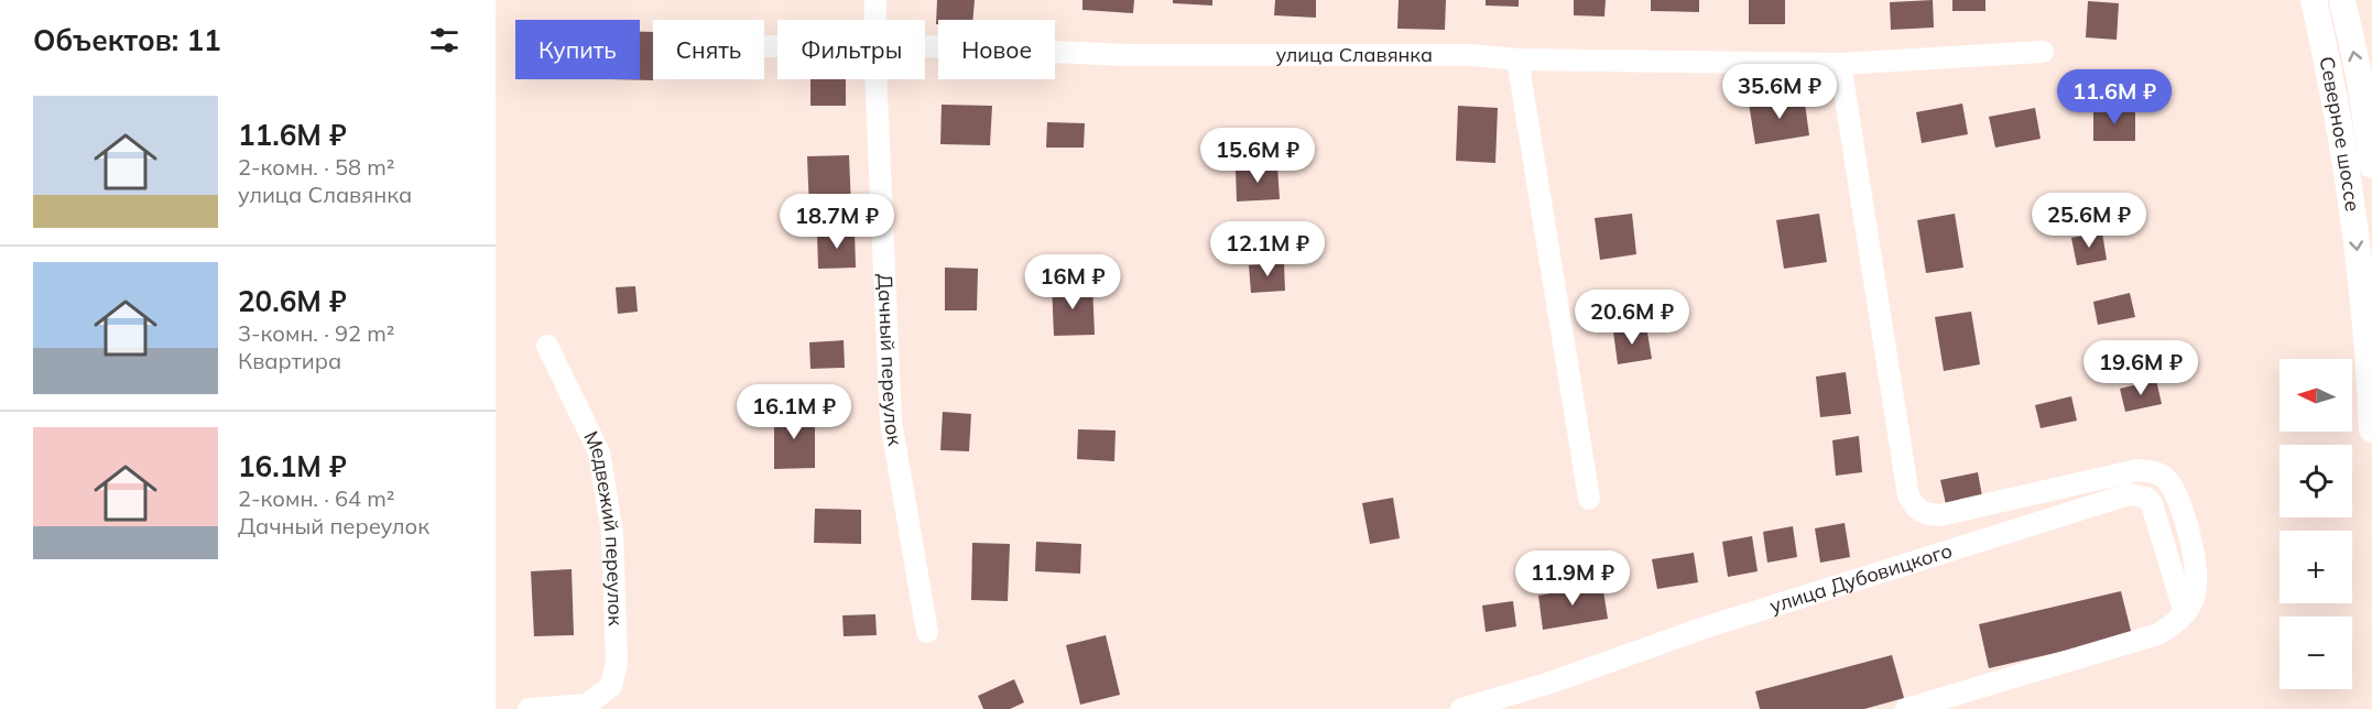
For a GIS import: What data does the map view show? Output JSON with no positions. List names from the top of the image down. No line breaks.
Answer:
{"streets":{"main road":["Северное шоссе"],"street":["улица Славянка","Дачный переулок","Медвежий переулок","улица Дубовицкого"]},"north":"left","page":{"heading":"Объектов: 11","chip":["Купить","Снять","Фильтры","Новое"],"price":["35.6M ₽","11.6M ₽","15.6M ₽","25.6M ₽","18.7M ₽","12.1M ₽","16M ₽","20.6M ₽","19.6M ₽","16.1M ₽","11.9M ₽"],"list":[{"name":"11.6M ₽","note":"2-комн. · 58 m² · улица Славянка"},{"name":"20.6M ₽","note":"3-комн. · 92 m² · Квартира"},{"name":"16.1M ₽","note":"2-комн. · 64 m² · Дачный переулок"}],"map_buttons":["+","−"]}}
